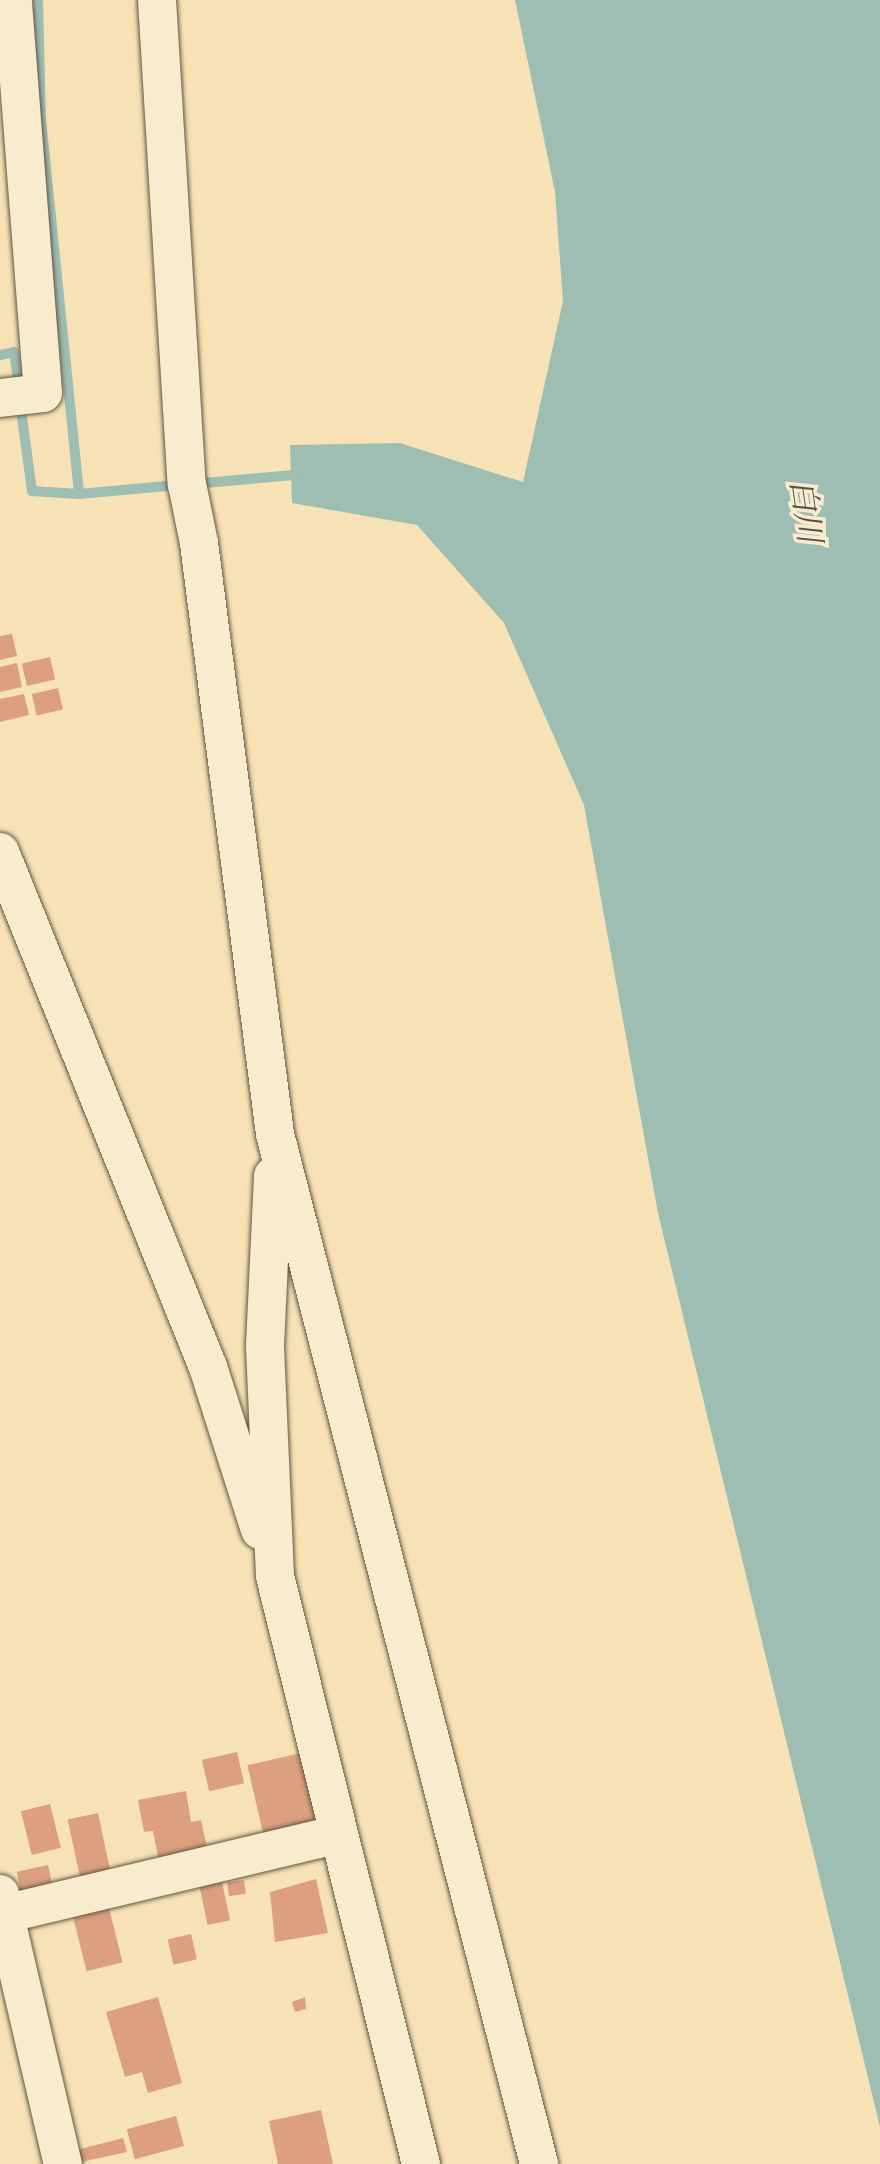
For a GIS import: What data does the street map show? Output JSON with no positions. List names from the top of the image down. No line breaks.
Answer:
{"water":["白川"]}
